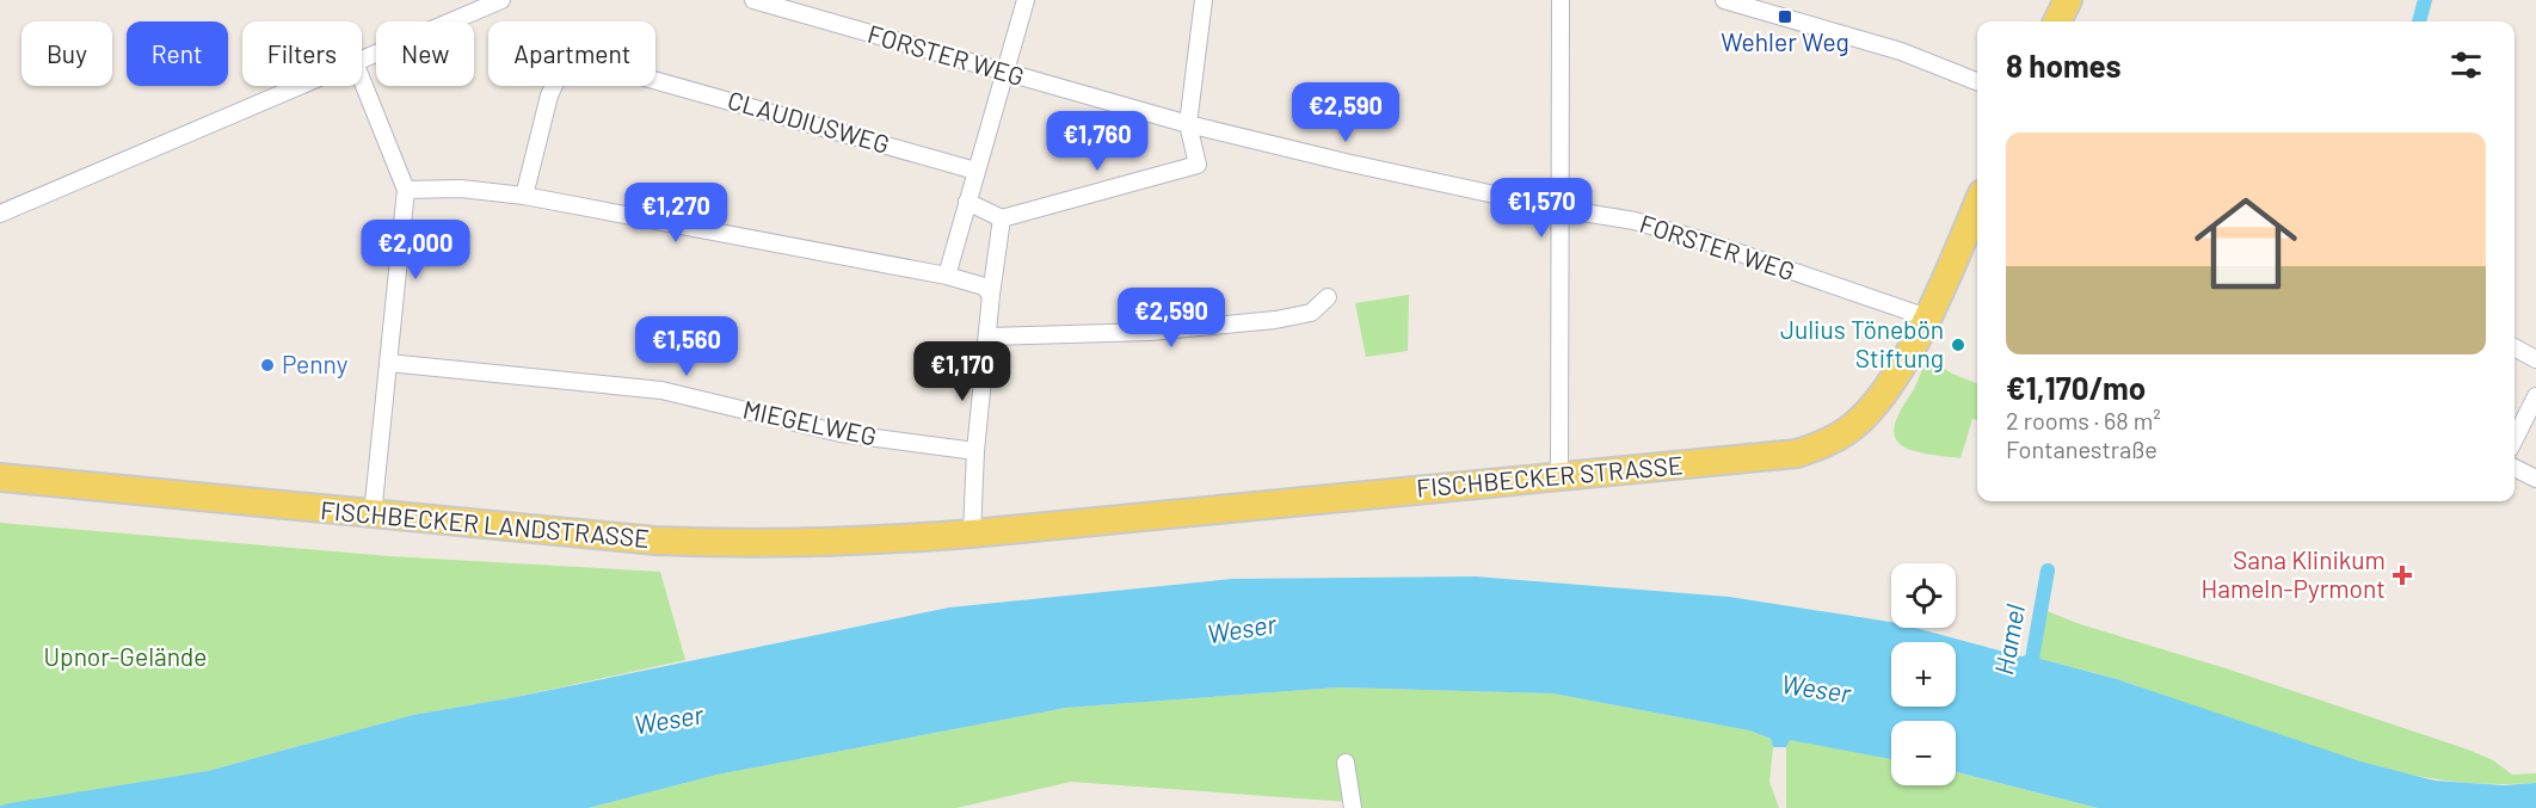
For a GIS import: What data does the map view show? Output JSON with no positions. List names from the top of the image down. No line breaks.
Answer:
{"streets":{"main road":["FISCHBECKER STRASSE","FISCHBECKER LANDSTRASSE"],"street":["FORSTER WEG","CLAUDIUSWEG","MIEGELWEG"]},"crossings":[["FORSTER WEG","FISCHBECKER STRASSE"],["FISCHBECKER STRASSE","FISCHBECKER LANDSTRASSE"]],"water":["Weser","Hamel"],"parks":["Upnor-Gelände"],"places":{"transit":["Wehler Weg"],"other":["Julius Tönebön Stiftung","Penny"],"health":["Sana Klinikum Hameln-Pyrmont"]},"page":{"chip":["Buy","Rent","Filters","New","Apartment"],"heading":"8 homes","price":["€2,590","€1,760","€1,570","€1,270","€2,000","€2,590","€1,560","€1,170"],"list":[{"name":"€1,170/mo","note":"2 rooms · 68 m² · Fontanestraße"}],"map_buttons":["+","−"]}}
